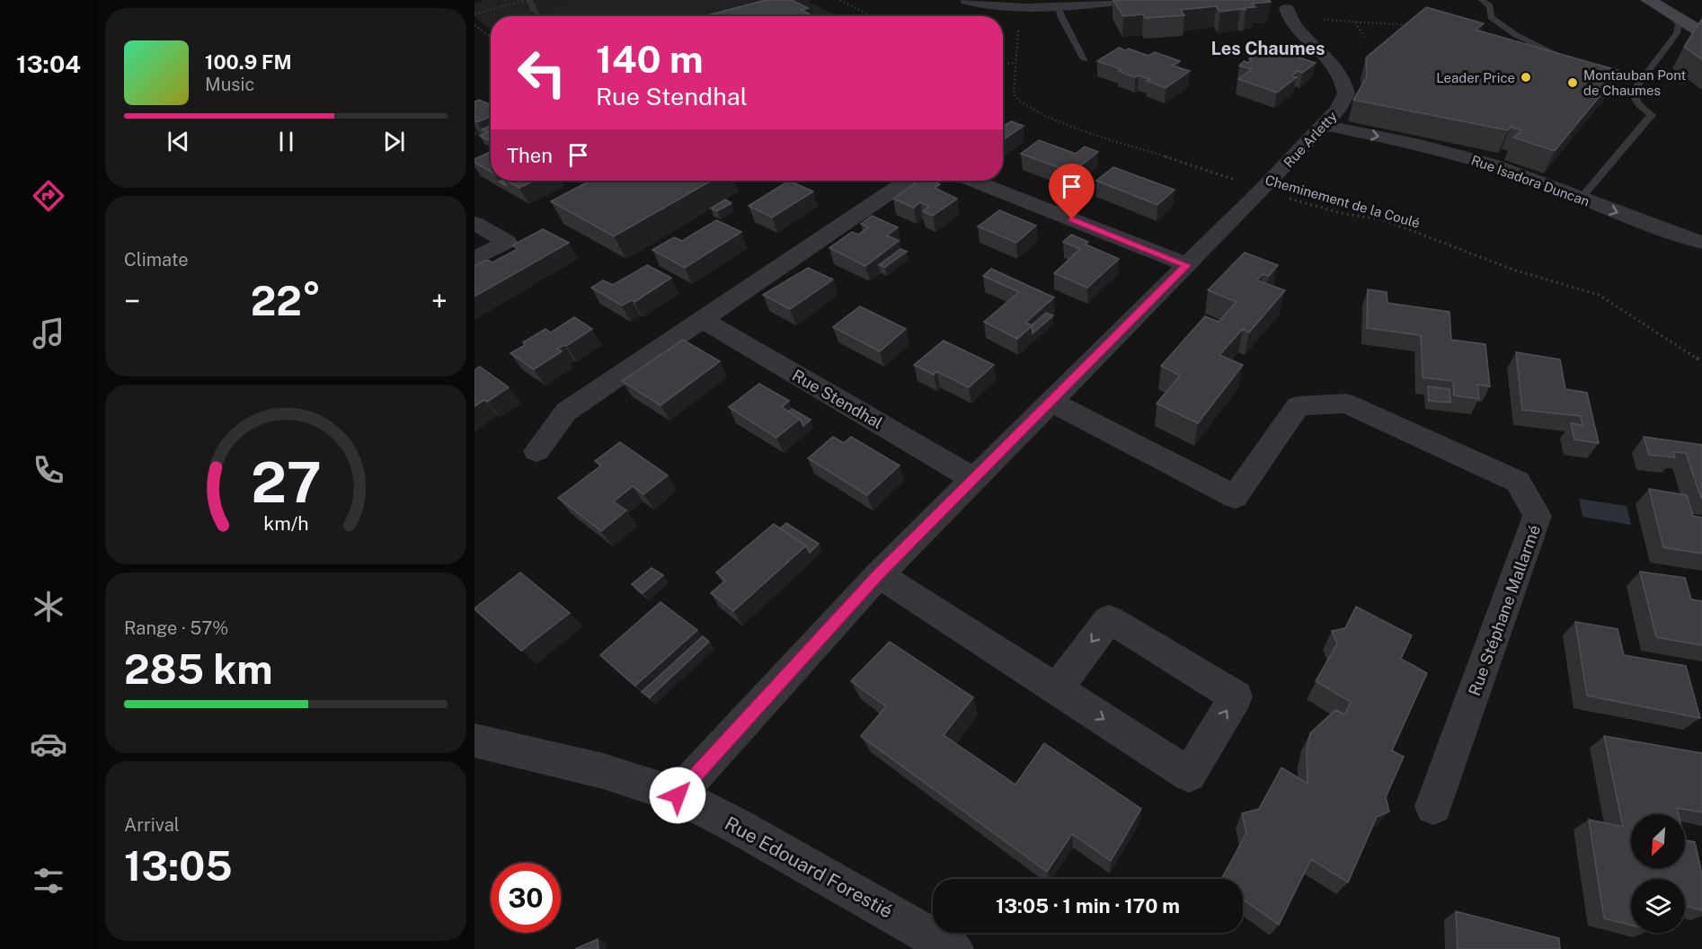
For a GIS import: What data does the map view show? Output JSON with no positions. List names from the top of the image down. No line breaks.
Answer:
{"streets":{"street":["Rue Arletty","Rue Isadora Duncan","Rue Stendhal","Rue Stéphane Mallarmé","Rue Edouard Forestié"],"path":["Cheminement de la Coulé"]},"crossings":[["Rue Arletty","Rue Isadora Duncan"],["Rue Arletty","Cheminement de la Coulé"]],"one_way":["Rue Isadora Duncan"],"districts":["Les Chaumes"],"places":["Leader Price","Montauban Pont de Chaumes"],"north":"bottom left","page":{"tabs":"13:04","turn":["140 m","Rue Stendhal"],"song":["100.9 FM","Music"],"then":"Then","tile":["Climate",["Range · 57%","285 km"],["Arrival","13:05"]],"heat":["−","22°","+"],"limit":"30","trip":"13:05 · 1 min · 170 m","gauge":["27","km/h"]}}
